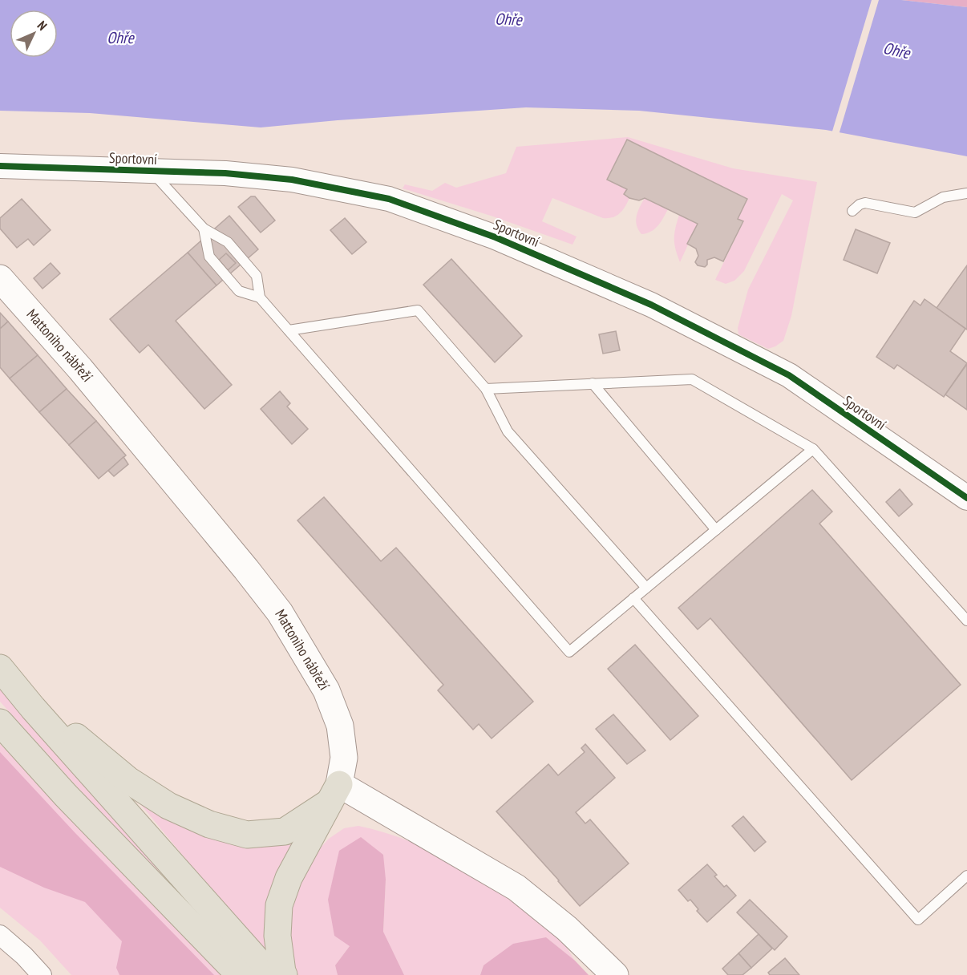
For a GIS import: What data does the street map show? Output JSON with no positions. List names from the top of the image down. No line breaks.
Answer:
{"streets":{"main road":["Mattoniho nábřeží"],"street":["Sportovní"]},"water":["Ohře"],"north":"top right"}
